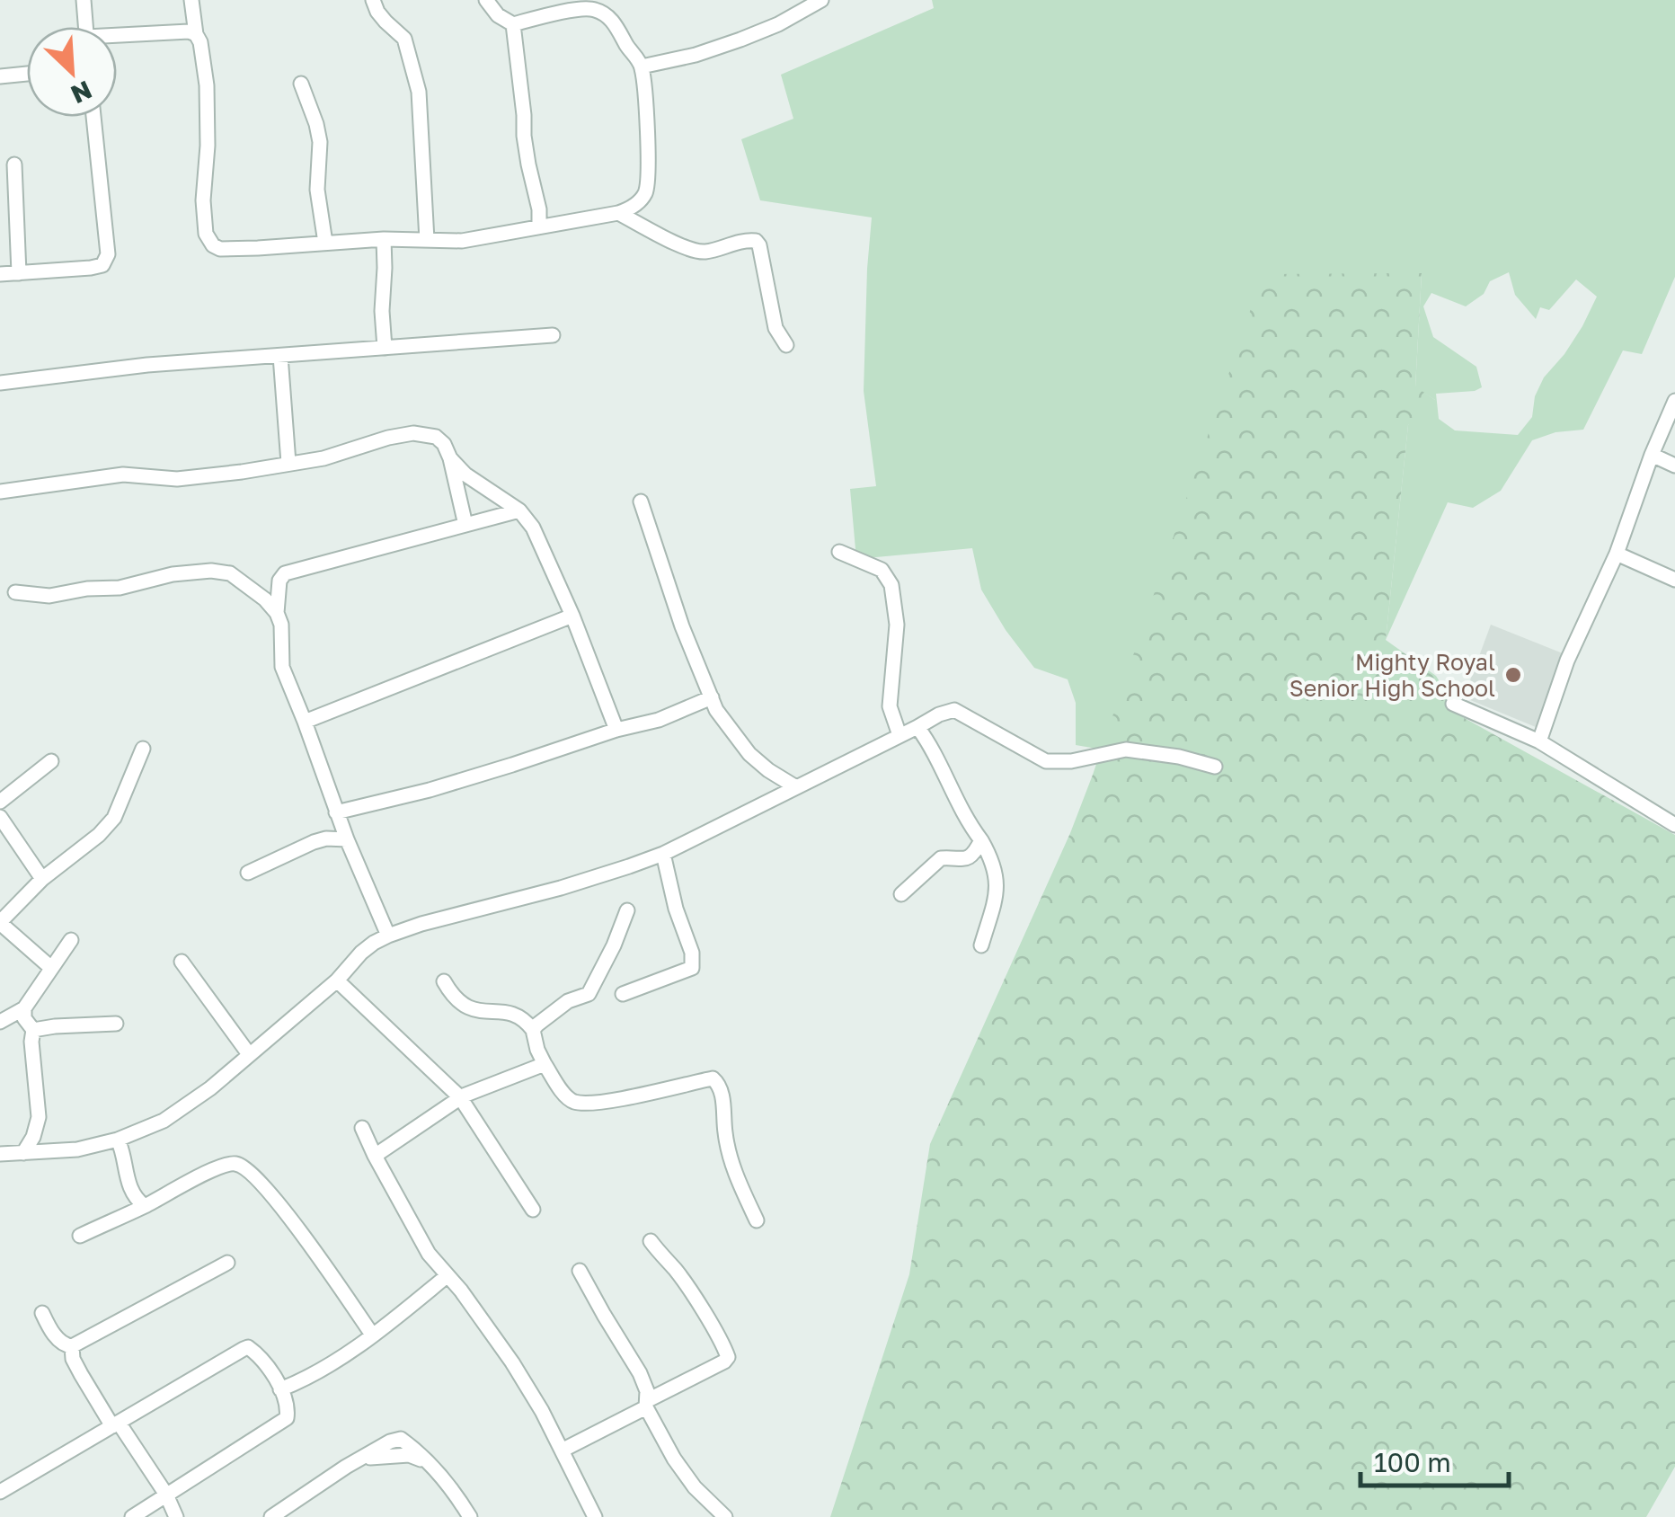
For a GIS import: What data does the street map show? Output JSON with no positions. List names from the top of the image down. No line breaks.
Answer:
{"places":["Mighty Royal Senior High School"],"scale_bar":"100 m","north":"bottom right"}
